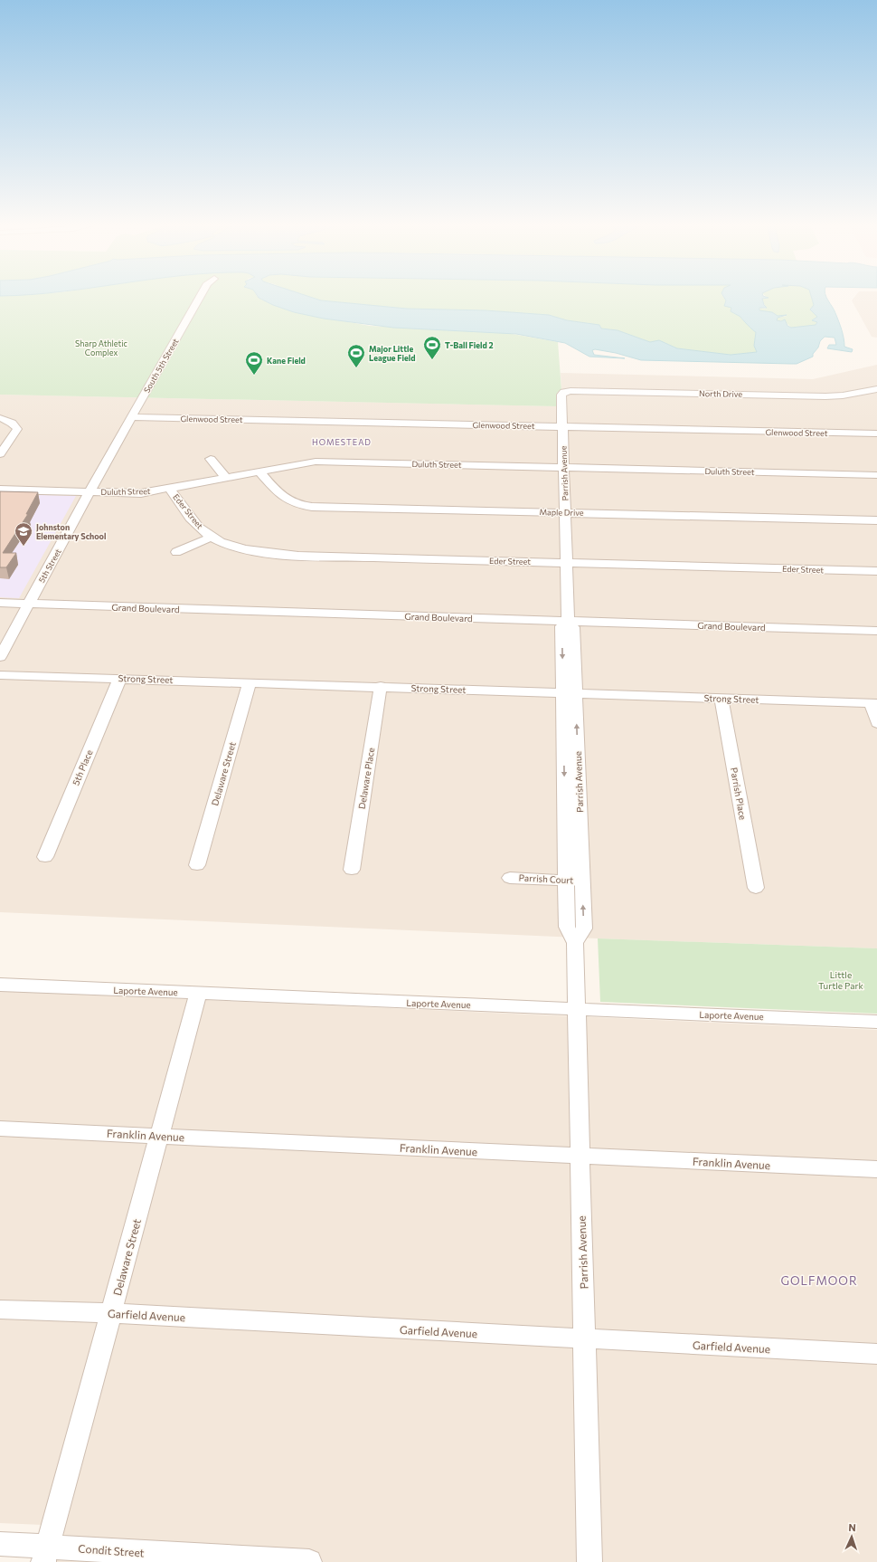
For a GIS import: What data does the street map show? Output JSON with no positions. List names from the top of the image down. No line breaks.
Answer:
{"streets":{"street":["South 5th Street","North Drive","Glenwood Street","Duluth Street","Parrish Avenue","Eder Street","Maple Drive","5th Street","Grand Boulevard","Strong Street","5th Place","Delaware Street","Delaware Place","Parrish Place","Parrish Court","Laporte Avenue","Franklin Avenue","Garfield Avenue","Condit Street"]},"crossings":[["South 5th Street","Glenwood Street"],["South 5th Street","5th Street"],["North Drive","Parrish Avenue"],["Glenwood Street","Parrish Avenue"],["Glenwood Street","5th Street"],["Duluth Street","Parrish Avenue"],["Duluth Street","Eder Street"],["Duluth Street","Maple Drive"],["Duluth Street","5th Street"],["Parrish Avenue","Eder Street"],["Parrish Avenue","Maple Drive"],["Parrish Avenue","Grand Boulevard"],["Parrish Avenue","Strong Street"],["Parrish Avenue","Parrish Court"],["Parrish Avenue","Laporte Avenue"],["Parrish Avenue","Franklin Avenue"],["Parrish Avenue","Garfield Avenue"],["5th Street","Grand Boulevard"],["Strong Street","5th Place"],["Strong Street","Delaware Street"],["Strong Street","Delaware Place"],["Strong Street","Parrish Place"],["Delaware Street","Laporte Avenue"],["Delaware Street","Franklin Avenue"],["Delaware Street","Garfield Avenue"],["Delaware Street","Condit Street"]],"districts":["HOMESTEAD","GOLFMOOR"],"parks":["Sharp Athletic Complex","Little Turtle Park"],"places":{"sports":["T-Ball Field 2","Major Little League Field","Kane Field"],"school or university":["Johnston Elementary School"]},"north":"top"}
